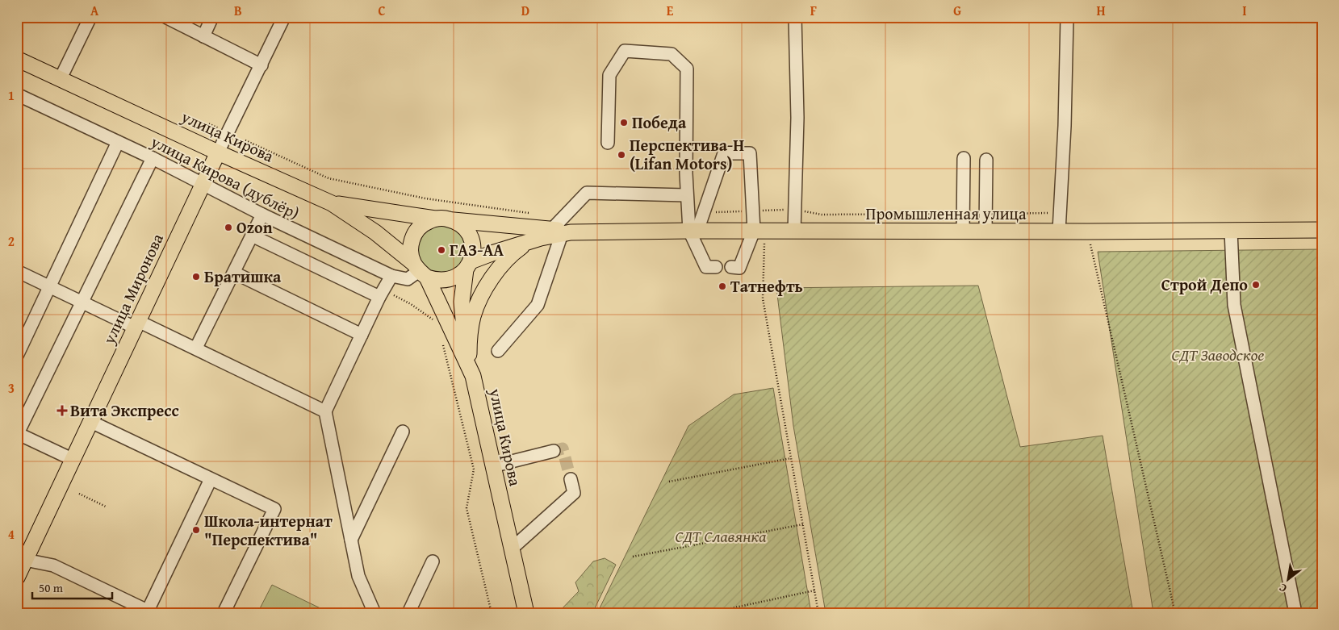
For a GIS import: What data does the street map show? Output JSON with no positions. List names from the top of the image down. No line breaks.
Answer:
{"streets":{"main road":["улица Кирова","Промышленная улица","улица Миронова"],"street":["улица Кирова (дублёр)"]},"crossings":[["улица Кирова","улица Кирова (дублёр)"],["улица Кирова","улица Миронова"],["улица Кирова (дублёр)","улица Миронова"]],"parks":["СДТ Заводское","СДТ Славянка"],"places":{"other":["Победа","Перспектива-Н (Lifan Motors)","Ozon","ГАЗ-АА","Братишка","Строй Депо","Татнефть","Школа-интернат \"Перспектива\""],"health":["Вита Экспресс"]},"scale_bar":"50 m","north":"bottom left","grid":{"columns":["A","B","C","D","E","F","G","H","I"],"rows":["1","2","3","4"]}}
